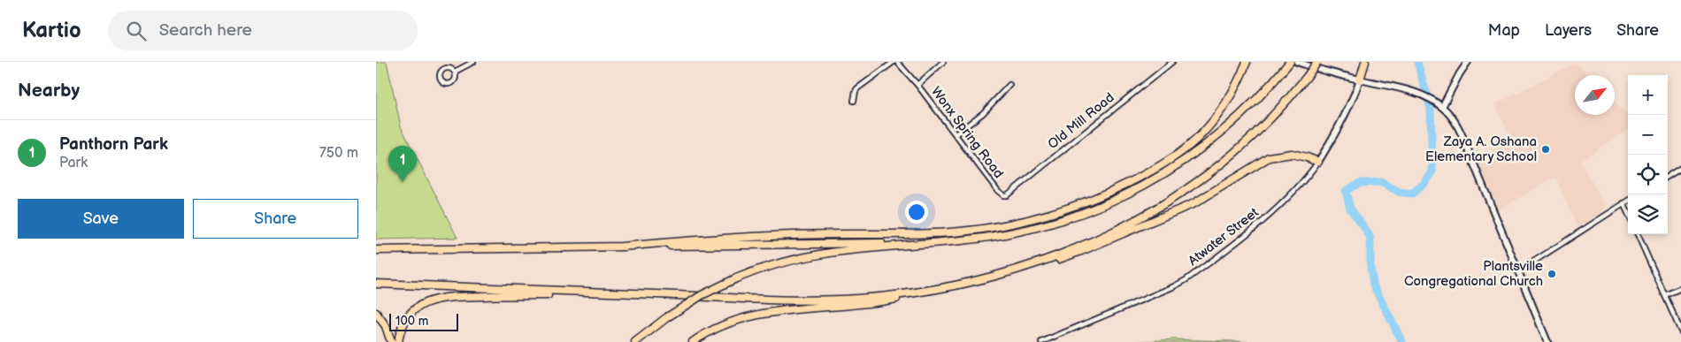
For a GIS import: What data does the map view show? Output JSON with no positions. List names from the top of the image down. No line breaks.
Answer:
{"streets":{"main road":["Atwater Street"],"street":["Old Mill Road","Wonx Spring Road"]},"crossings":[["Old Mill Road","Wonx Spring Road"]],"places":["Zaya A. Oshana Elementary School","Plantsville Congregational Church"],"scale_bar":"100 m","north":"top right","page":{"header":"Kartio","search":"Search here","nav":["Map","Layers","Share"],"heading":"Nearby","map_buttons":["+","−"],"list":[{"mark":"1","name":"Panthorn Park","note":"Park","value":"750 m"}],"pins":"1","buttons":["Save","Share"],"scale":"100 m"}}
